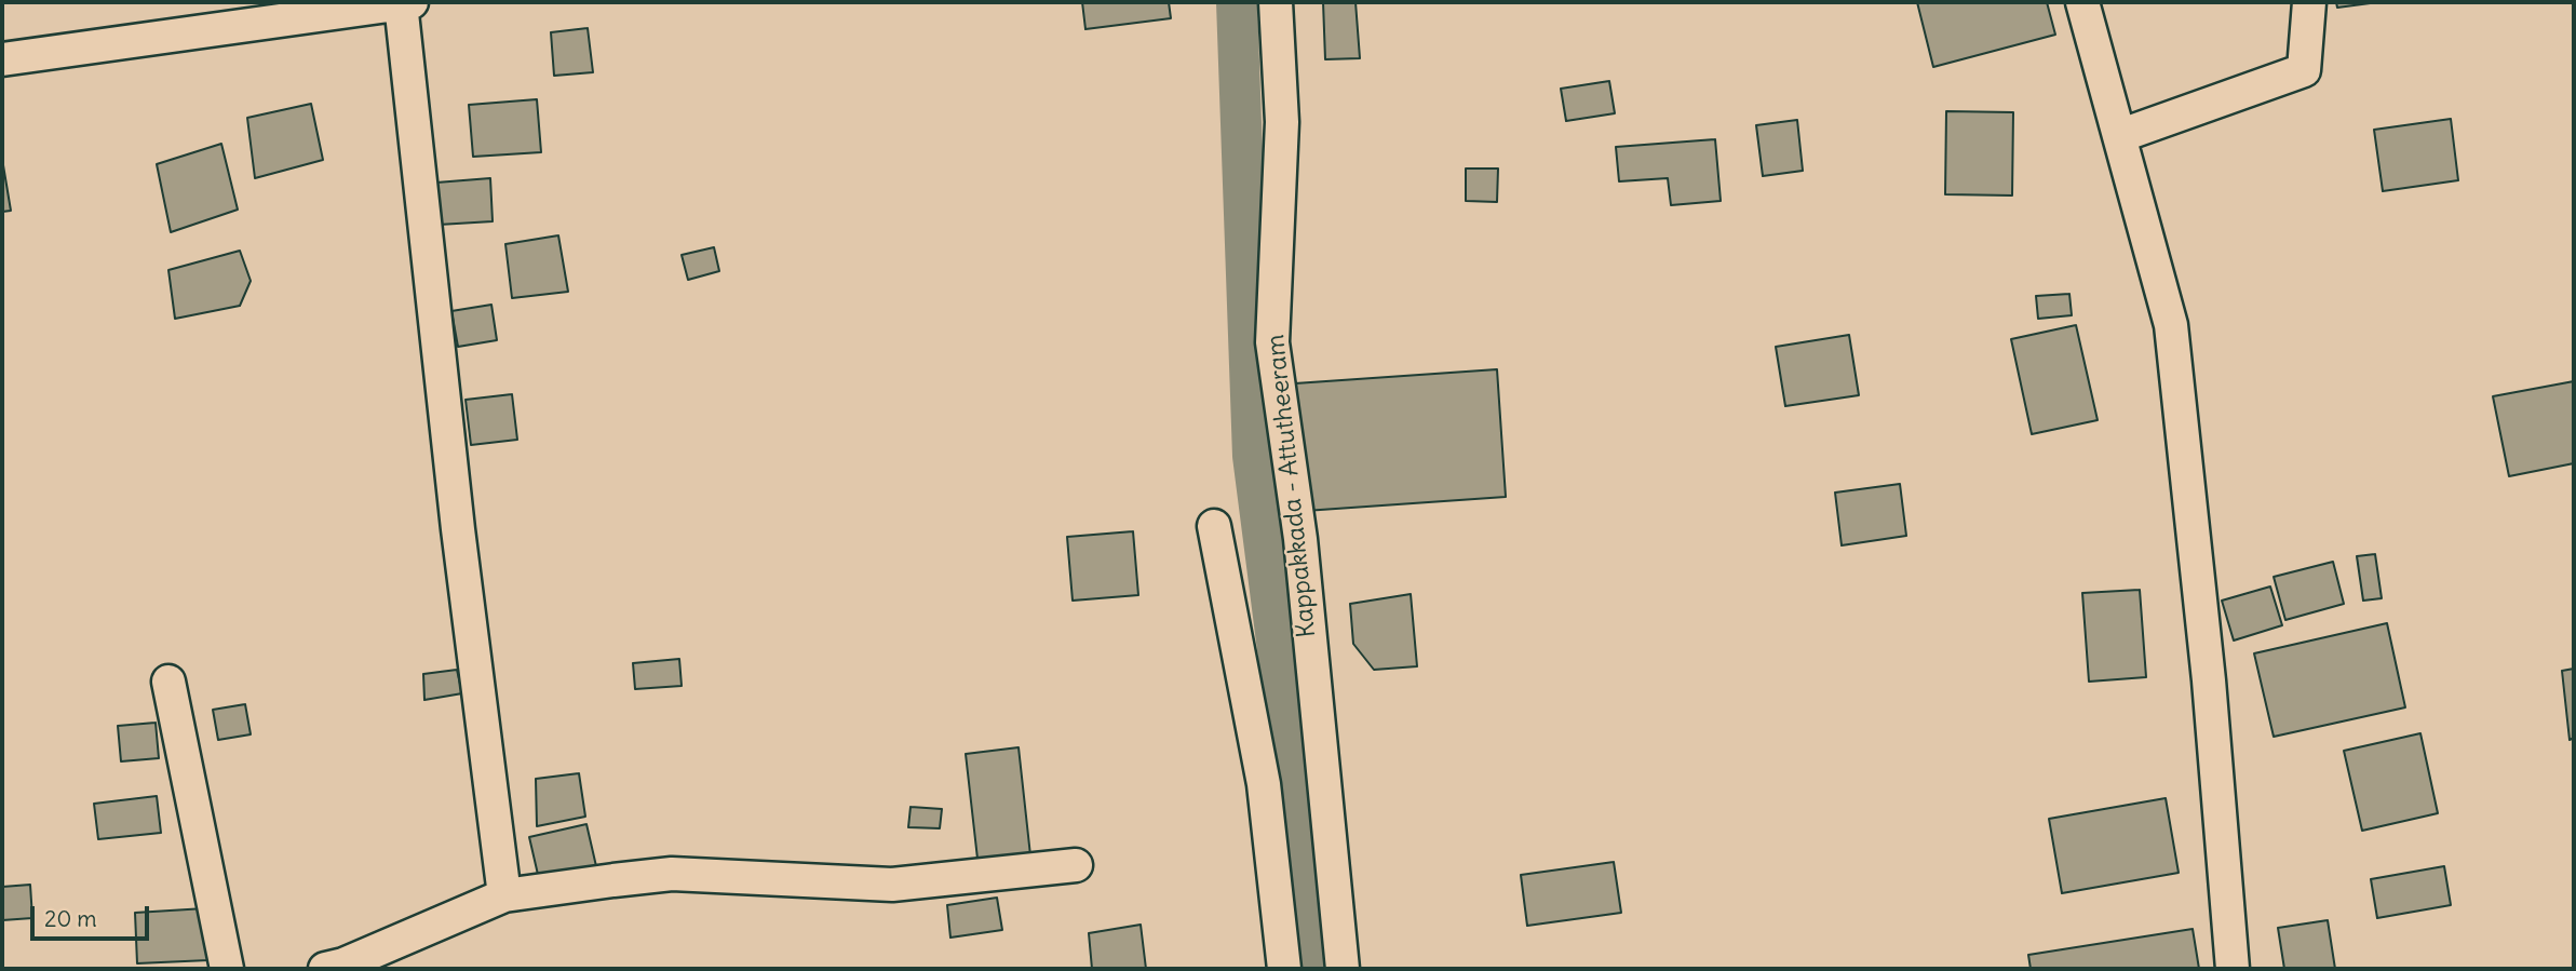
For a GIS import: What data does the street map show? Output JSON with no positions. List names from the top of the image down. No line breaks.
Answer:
{"streets":{"street":["Kappakkada - Attutheeram"]},"scale_bar":"20 m"}
